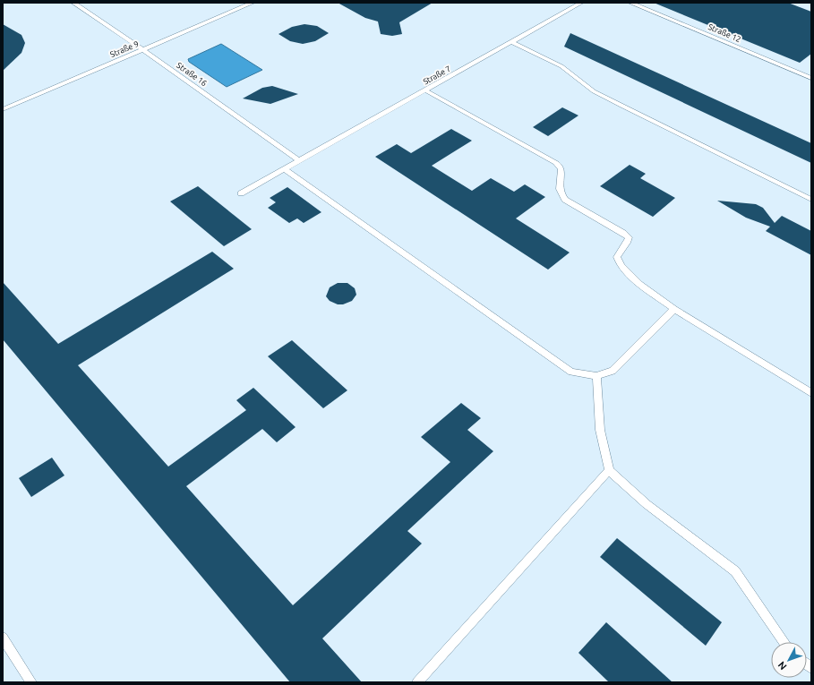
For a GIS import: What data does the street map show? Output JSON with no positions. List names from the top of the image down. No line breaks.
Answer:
{"streets":{"lane":["Straße 12","Straße 9","Straße 16","Straße 7"]},"crossings":[["Straße 9","Straße 16"],["Straße 16","Straße 7"]],"north":"bottom left"}
